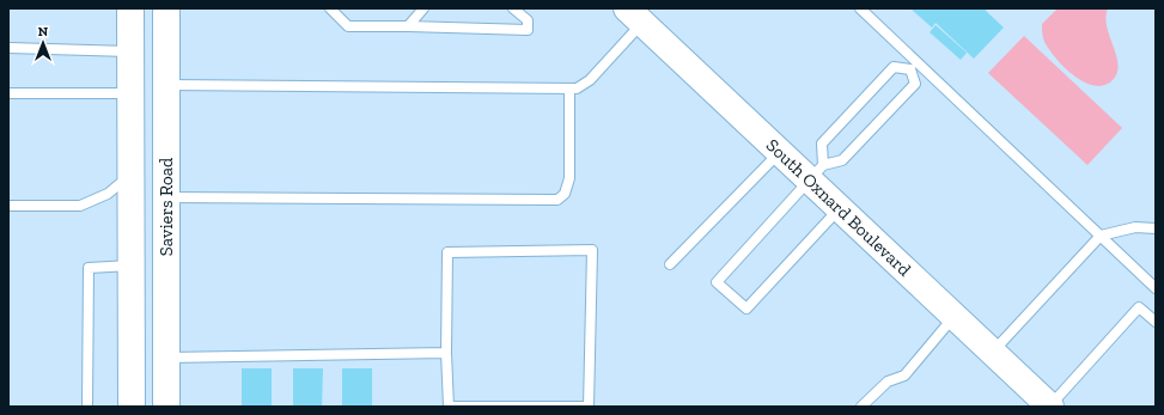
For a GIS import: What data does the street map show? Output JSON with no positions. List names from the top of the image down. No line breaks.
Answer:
{"streets":{"main road":["Saviers Road","South Oxnard Boulevard"]},"north":"top"}
